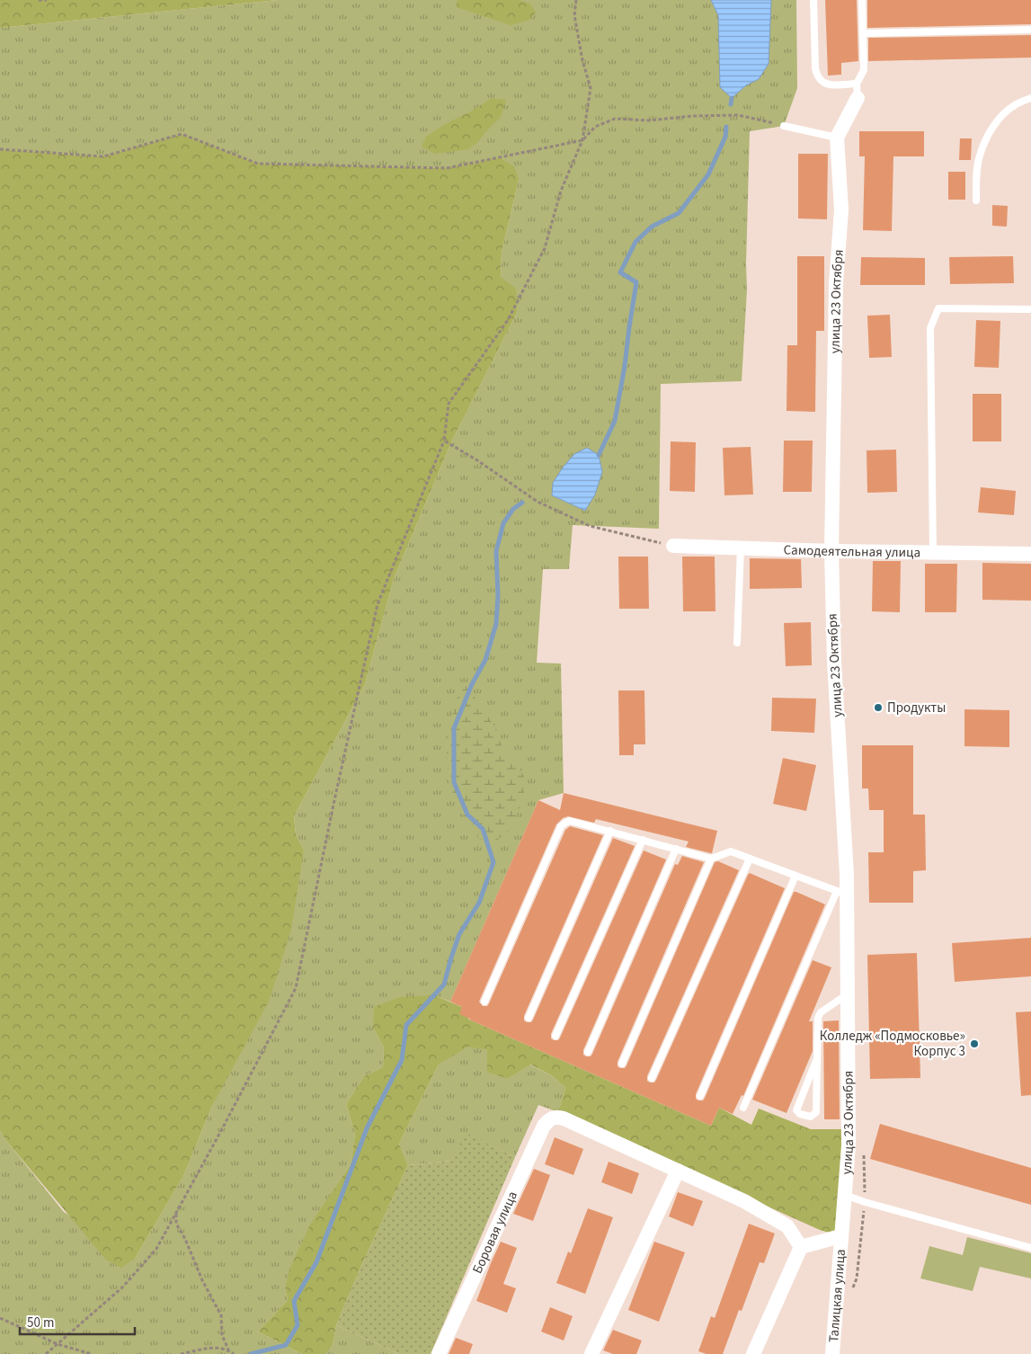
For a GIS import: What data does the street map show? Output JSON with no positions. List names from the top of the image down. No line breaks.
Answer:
{"streets":{"street":["улица 23 Октября","Самодеятельная улица","Боровая улица","Талицкая улица"]},"crossings":[["улица 23 Октября","Самодеятельная улица"],["улица 23 Октября","Талицкая улица"]],"places":["Продукты","Колледж «Подмосковье» Корпус 3"],"scale_bar":"50 m"}
